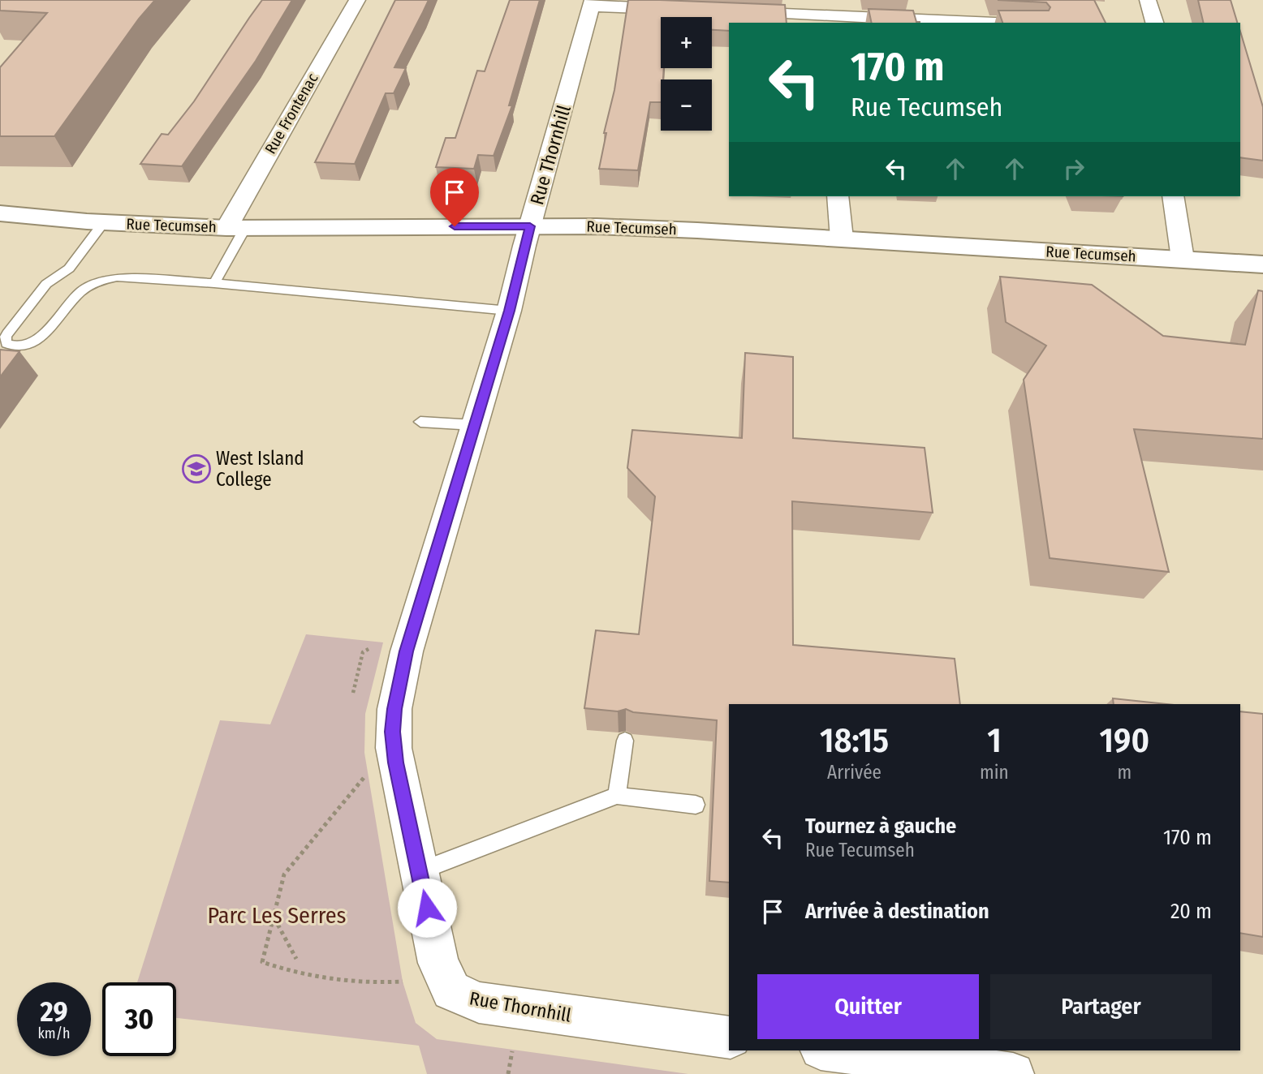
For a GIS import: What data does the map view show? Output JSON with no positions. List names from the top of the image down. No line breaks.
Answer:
{"streets":{"street":["Rue Frontenac","Rue Thornhill","Rue Tecumseh"]},"crossings":[["Rue Frontenac","Rue Tecumseh"],["Rue Thornhill","Rue Tecumseh"]],"parks":["Parc Les Serres"],"places":{"school or university":["West Island College"]},"page":{"map_buttons":["+","−"],"turn":["170 m","Rue Tecumseh"],"eta":["18:15","Arrivée","1","min","190","m"],"list":[{"name":"Tournez à gauche","note":"Rue Tecumseh","value":"170 m"},{"name":"Arrivée à destination","value":"20 m"}],"buttons":["Quitter","Partager"],"speed":"29 km/h","limit":"30"}}
